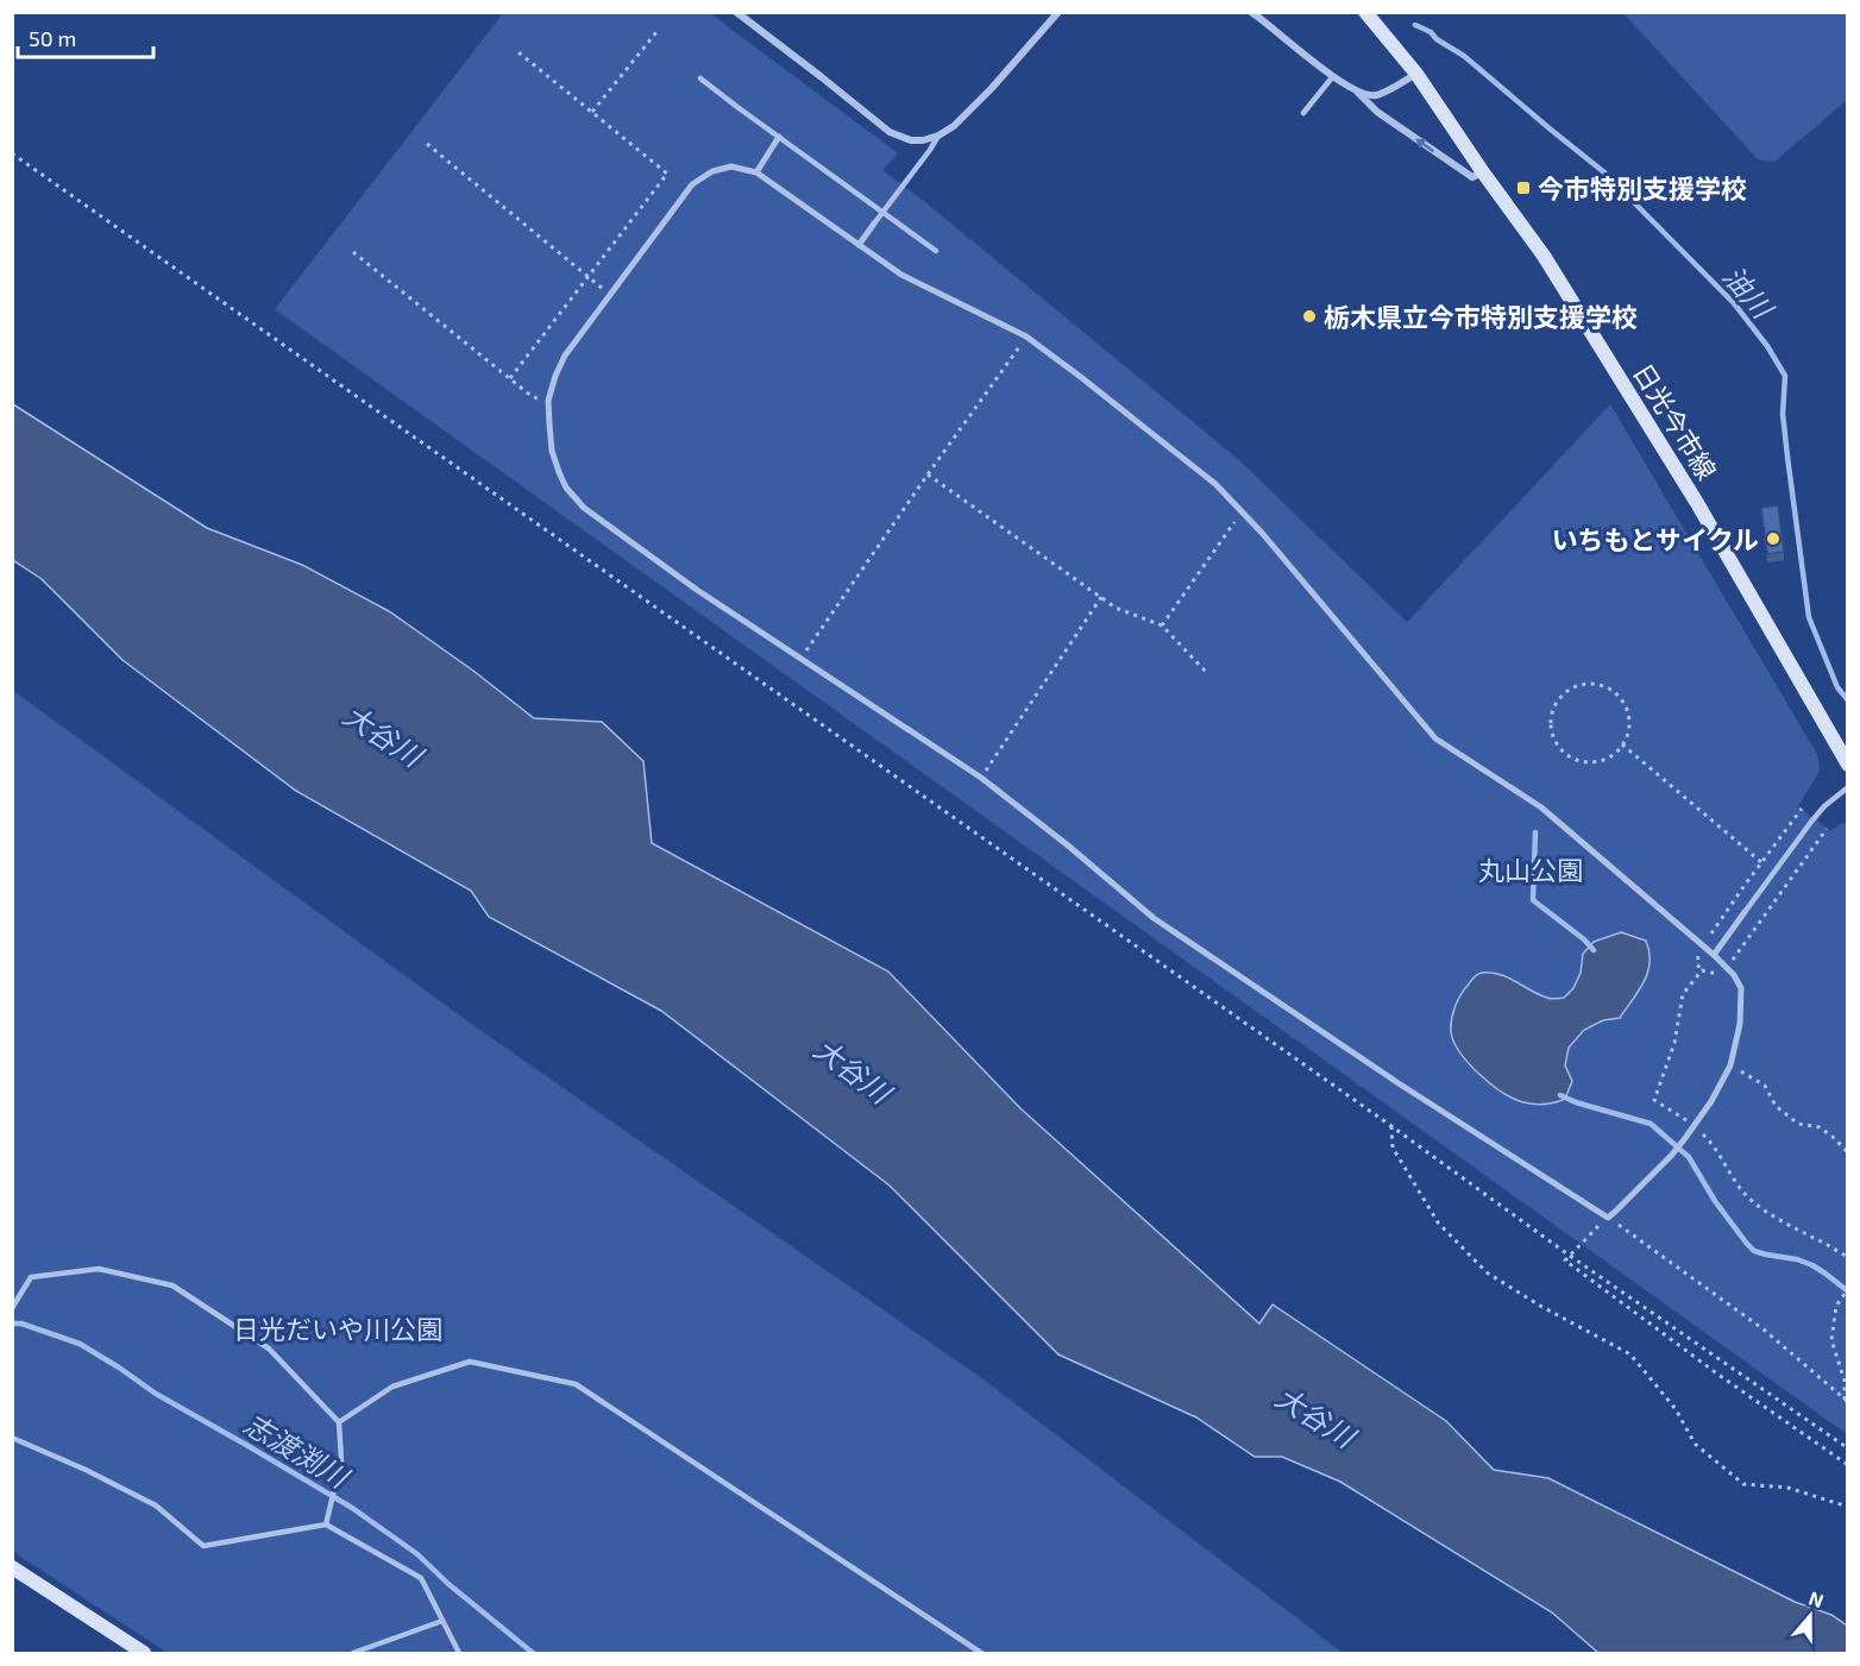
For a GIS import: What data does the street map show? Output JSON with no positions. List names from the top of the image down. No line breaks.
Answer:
{"streets":{"main road":["日光今市線"]},"water":["油川","大谷川","志渡渕川"],"parks":["丸山公園","日光だいや川公園"],"places":{"transit":["今市特別支援学校"],"other":["栃木県立今市特別支援学校","いちもとサイクル"]},"scale_bar":"50 m","north":"top"}
